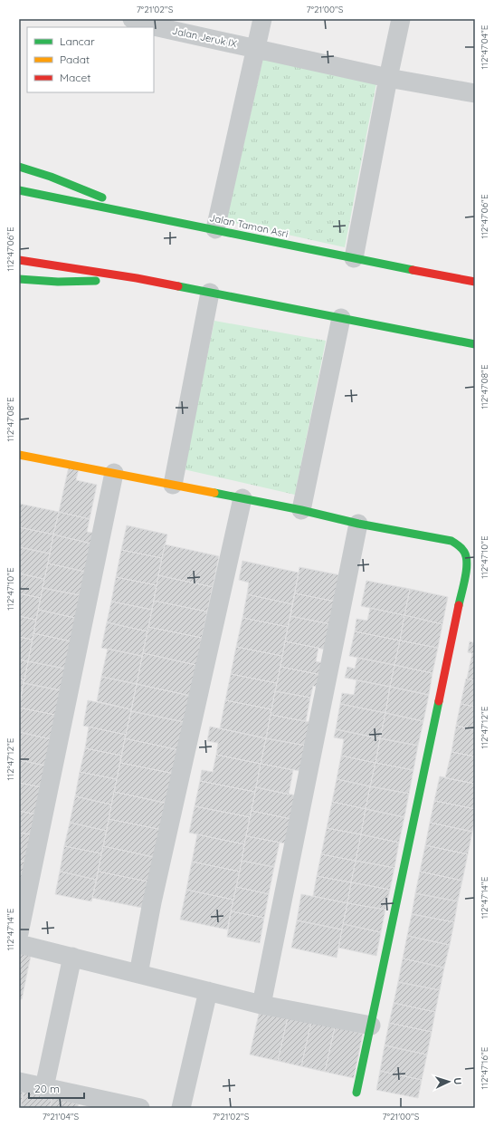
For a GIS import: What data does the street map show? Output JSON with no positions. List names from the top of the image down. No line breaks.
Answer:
{"streets":{"main road":["Jalan Taman Asri"],"street":["Jalan Jeruk IX"]},"legend":["Lancar","Padat","Macet"],"scale_bar":"20 m","north":"right","coordinates":["7°21'02\"S","7°21'00\"S","112°47'04\"E","112°47'06\"E","112°47'08\"E","112°47'10\"E","112°47'12\"E","112°47'14\"E","112°47'16\"E","7°21'04\"S"]}
